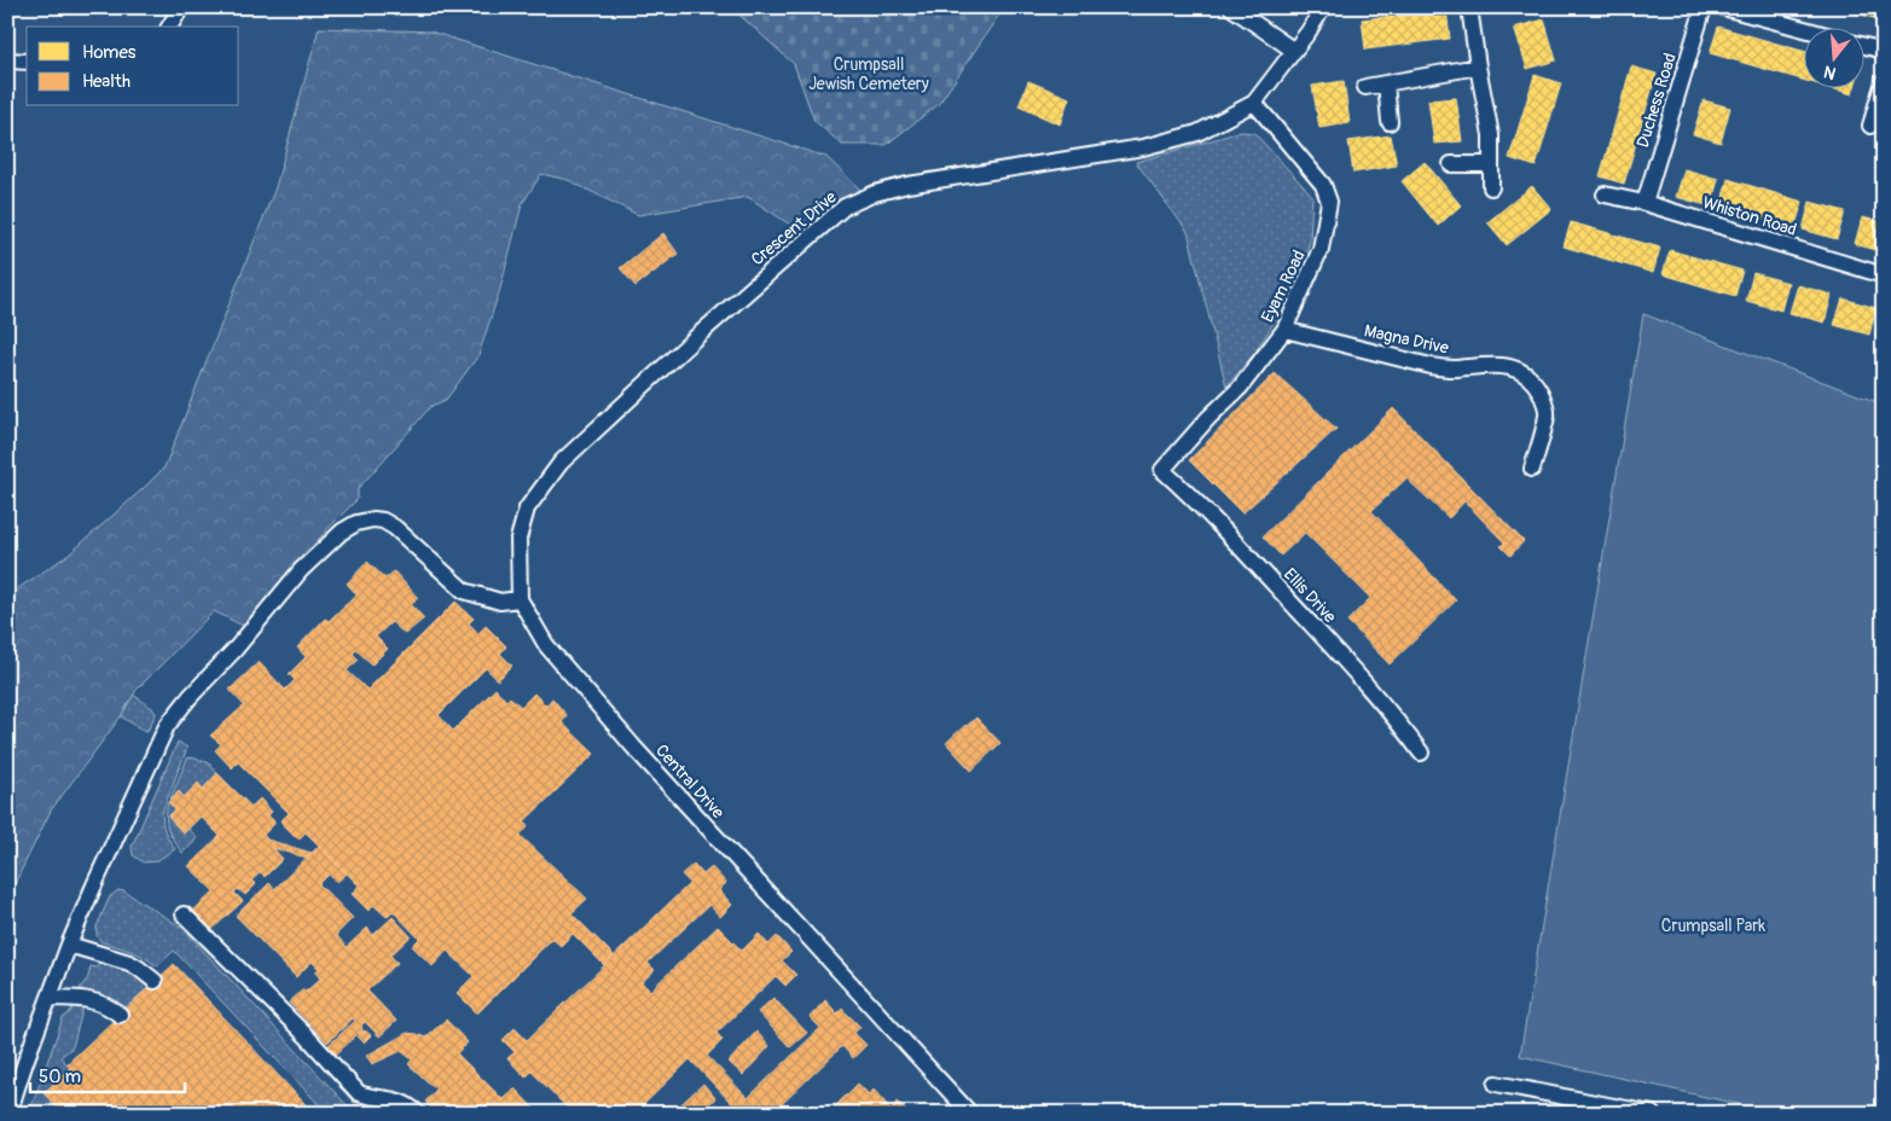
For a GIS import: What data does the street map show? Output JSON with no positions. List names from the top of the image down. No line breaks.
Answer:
{"streets":{"street":["Duchess Road","Whiston Road","Crescent Drive","Eyam Road","Magna Drive","Ellis Drive","Central Drive"]},"crossings":[["Duchess Road","Whiston Road"],["Crescent Drive","Eyam Road"],["Crescent Drive","Central Drive"],["Eyam Road","Magna Drive"],["Eyam Road","Ellis Drive"]],"parks":["Crumpsall Jewish Cemetery","Crumpsall Park"],"legend":["Homes","Health"],"scale_bar":"50 m","north":"bottom"}
